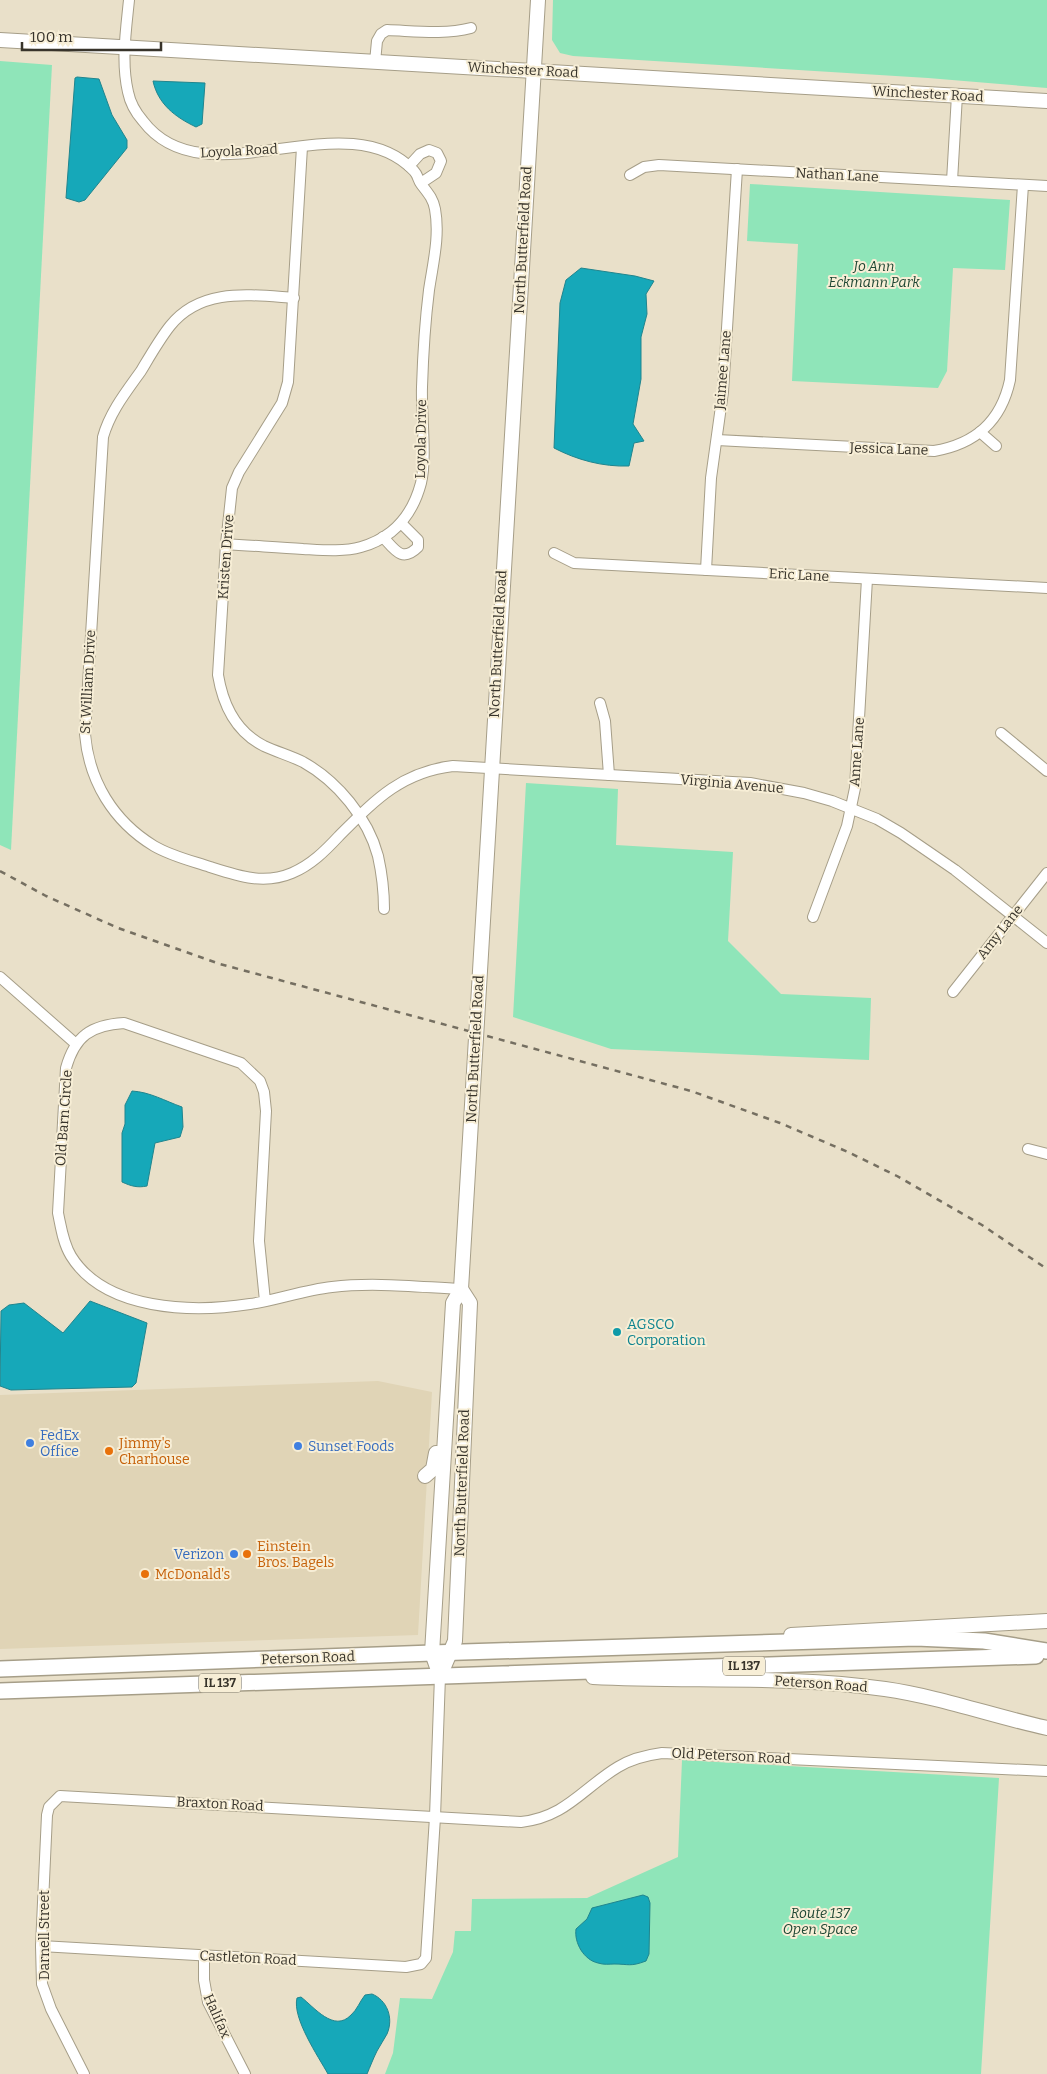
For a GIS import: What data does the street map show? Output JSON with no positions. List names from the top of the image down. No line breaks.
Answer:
{"streets":{"main road":["Winchester Road","North Butterfield Road","Peterson Road","IL 137"],"street":["Loyola Road","Nathan Lane","Jaimee Lane","Loyola Drive","Jessica Lane","Kristen Drive","Eric Lane","St William Drive","Anne Lane","Virginia Avenue","Amy Lane","Old Barn Circle","Old Peterson Road","Braxton Road","Darnell Street","Castleton Road","Halifax"]},"crossings":[["Winchester Road","Loyola Road"],["Winchester Road","North Butterfield Road"],["Loyola Road","Loyola Drive"],["Loyola Road","Kristen Drive"],["Nathan Lane","Jaimee Lane"],["Nathan Lane","Jessica Lane"],["North Butterfield Road","St William Drive"],["North Butterfield Road","Virginia Avenue"],["North Butterfield Road","Old Barn Circle"],["North Butterfield Road","Peterson Road"],["North Butterfield Road","Old Peterson Road"],["North Butterfield Road","Braxton Road"],["North Butterfield Road","Castleton Road"],["Jaimee Lane","Jessica Lane"],["Jaimee Lane","Eric Lane"],["Loyola Drive","Kristen Drive"],["Kristen Drive","St William Drive"],["Eric Lane","Anne Lane"],["St William Drive","Virginia Avenue"],["Anne Lane","Virginia Avenue"],["Virginia Avenue","Amy Lane"],["Old Peterson Road","Braxton Road"],["Braxton Road","Darnell Street"],["Darnell Street","Castleton Road"],["Castleton Road","Halifax"]],"parks":["Jo Ann Eckmann Park","Route 137 Open Space"],"places":["AGSCO Corporation","FedEx Office","Sunset Foods","Jimmy's Charhouse","Verizon","Einstein Bros. Bagels","McDonald's"],"scale_bar":"100 m"}
